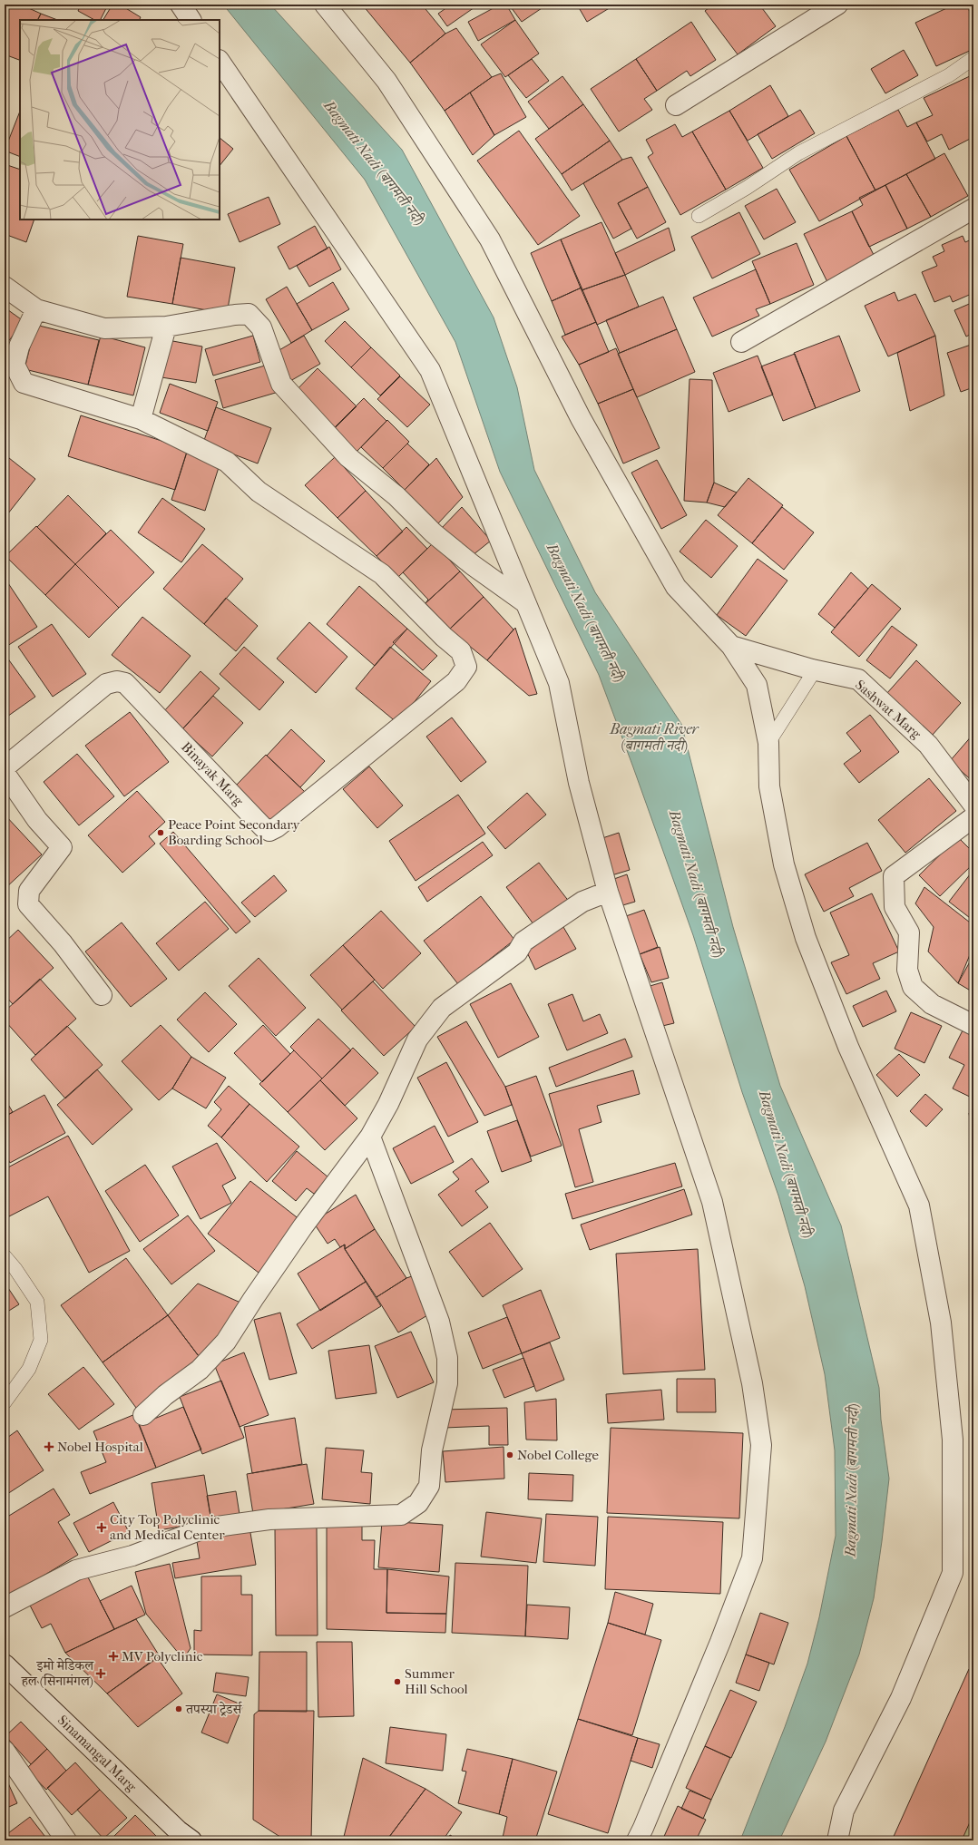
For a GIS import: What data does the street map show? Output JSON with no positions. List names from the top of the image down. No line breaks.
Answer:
{"streets":{"street":["Sashwat Marg","Binayak Marg","Sinamangal Marg"]},"water":["Bagmati Nadi (बागमती नदी)","Bagmati River (बागमती नदी)"],"places":{"other":["Peace Point Secondary Boarding School","Nobel College","Summer Hill School","तपस्या ट्रेडर्स"],"health":["Nobel Hospital","City Top Polyclinic and Medical Center","MV Polyclinic","इमो मेडिकल हल (सिनामंगल)"]}}
